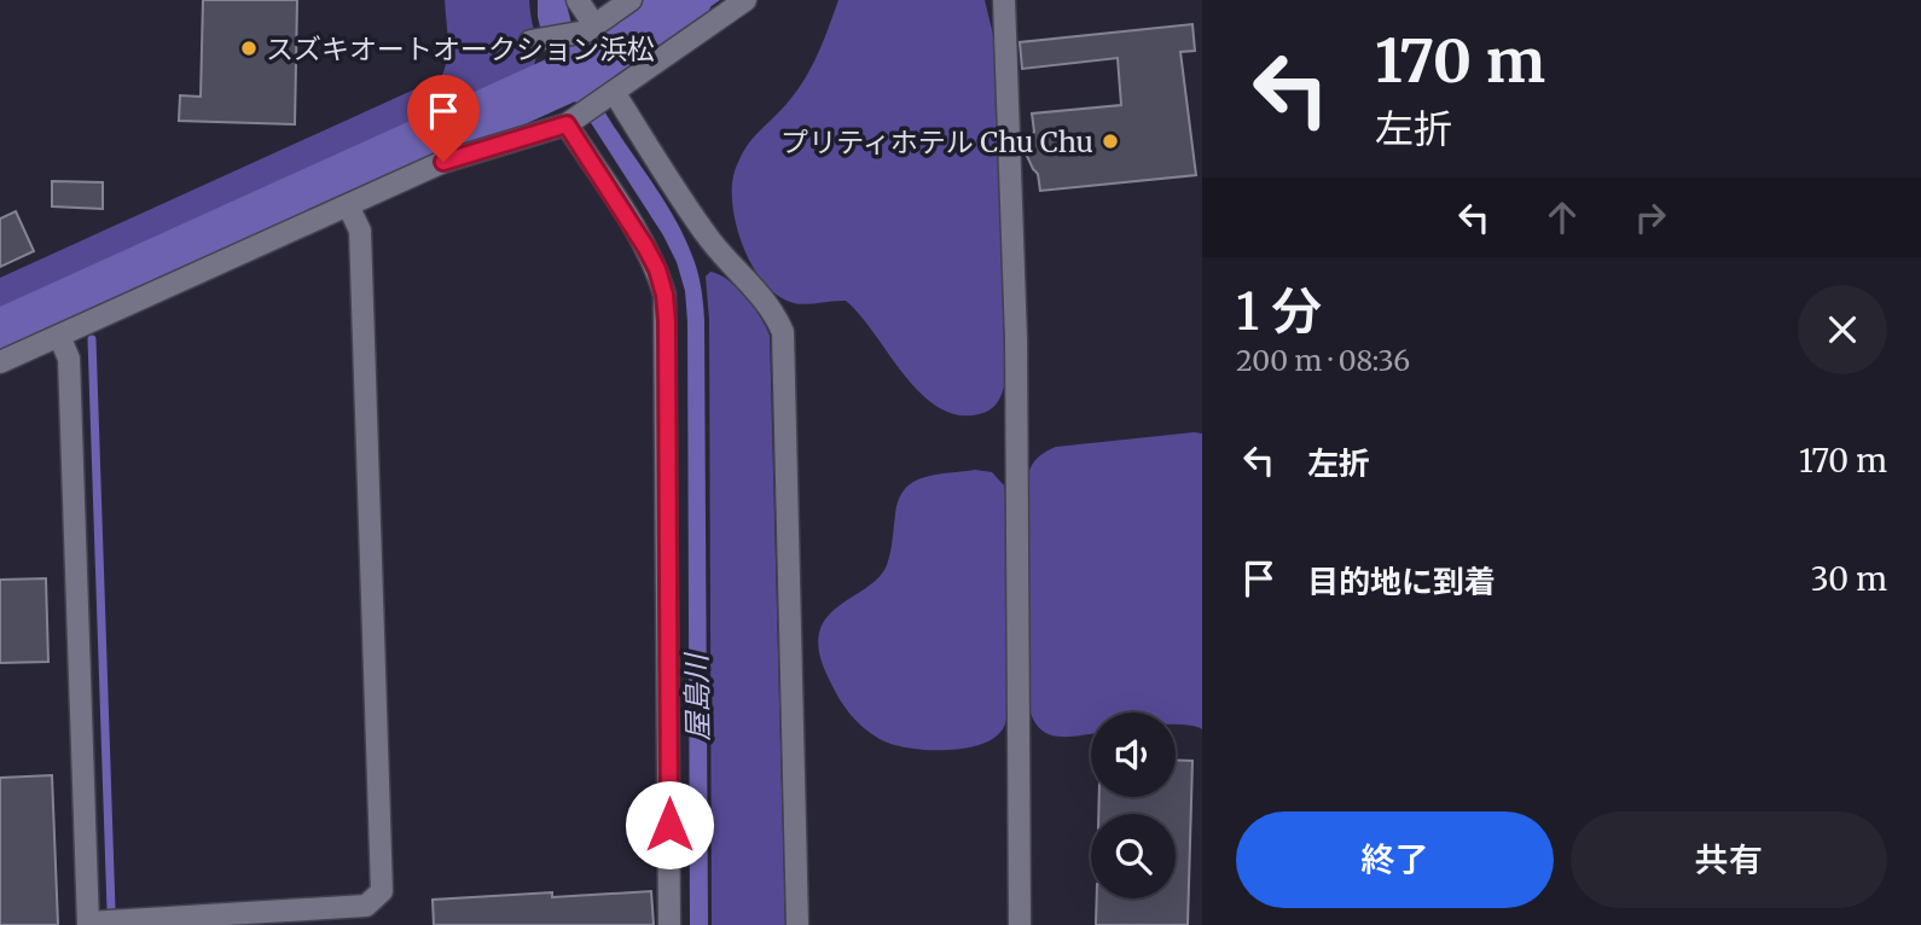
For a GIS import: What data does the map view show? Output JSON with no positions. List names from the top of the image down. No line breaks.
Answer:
{"water":["屋島川"],"places":["スズキオートオークション浜松","プリティホテル Chu Chu"],"page":{"turn":["170 m","左折"],"heading":["1 分","200 m · 08:36"],"list":[{"name":"左折","value":"170 m"},{"name":"目的地に到着","value":"30 m"}],"buttons":["終了","共有"]}}
